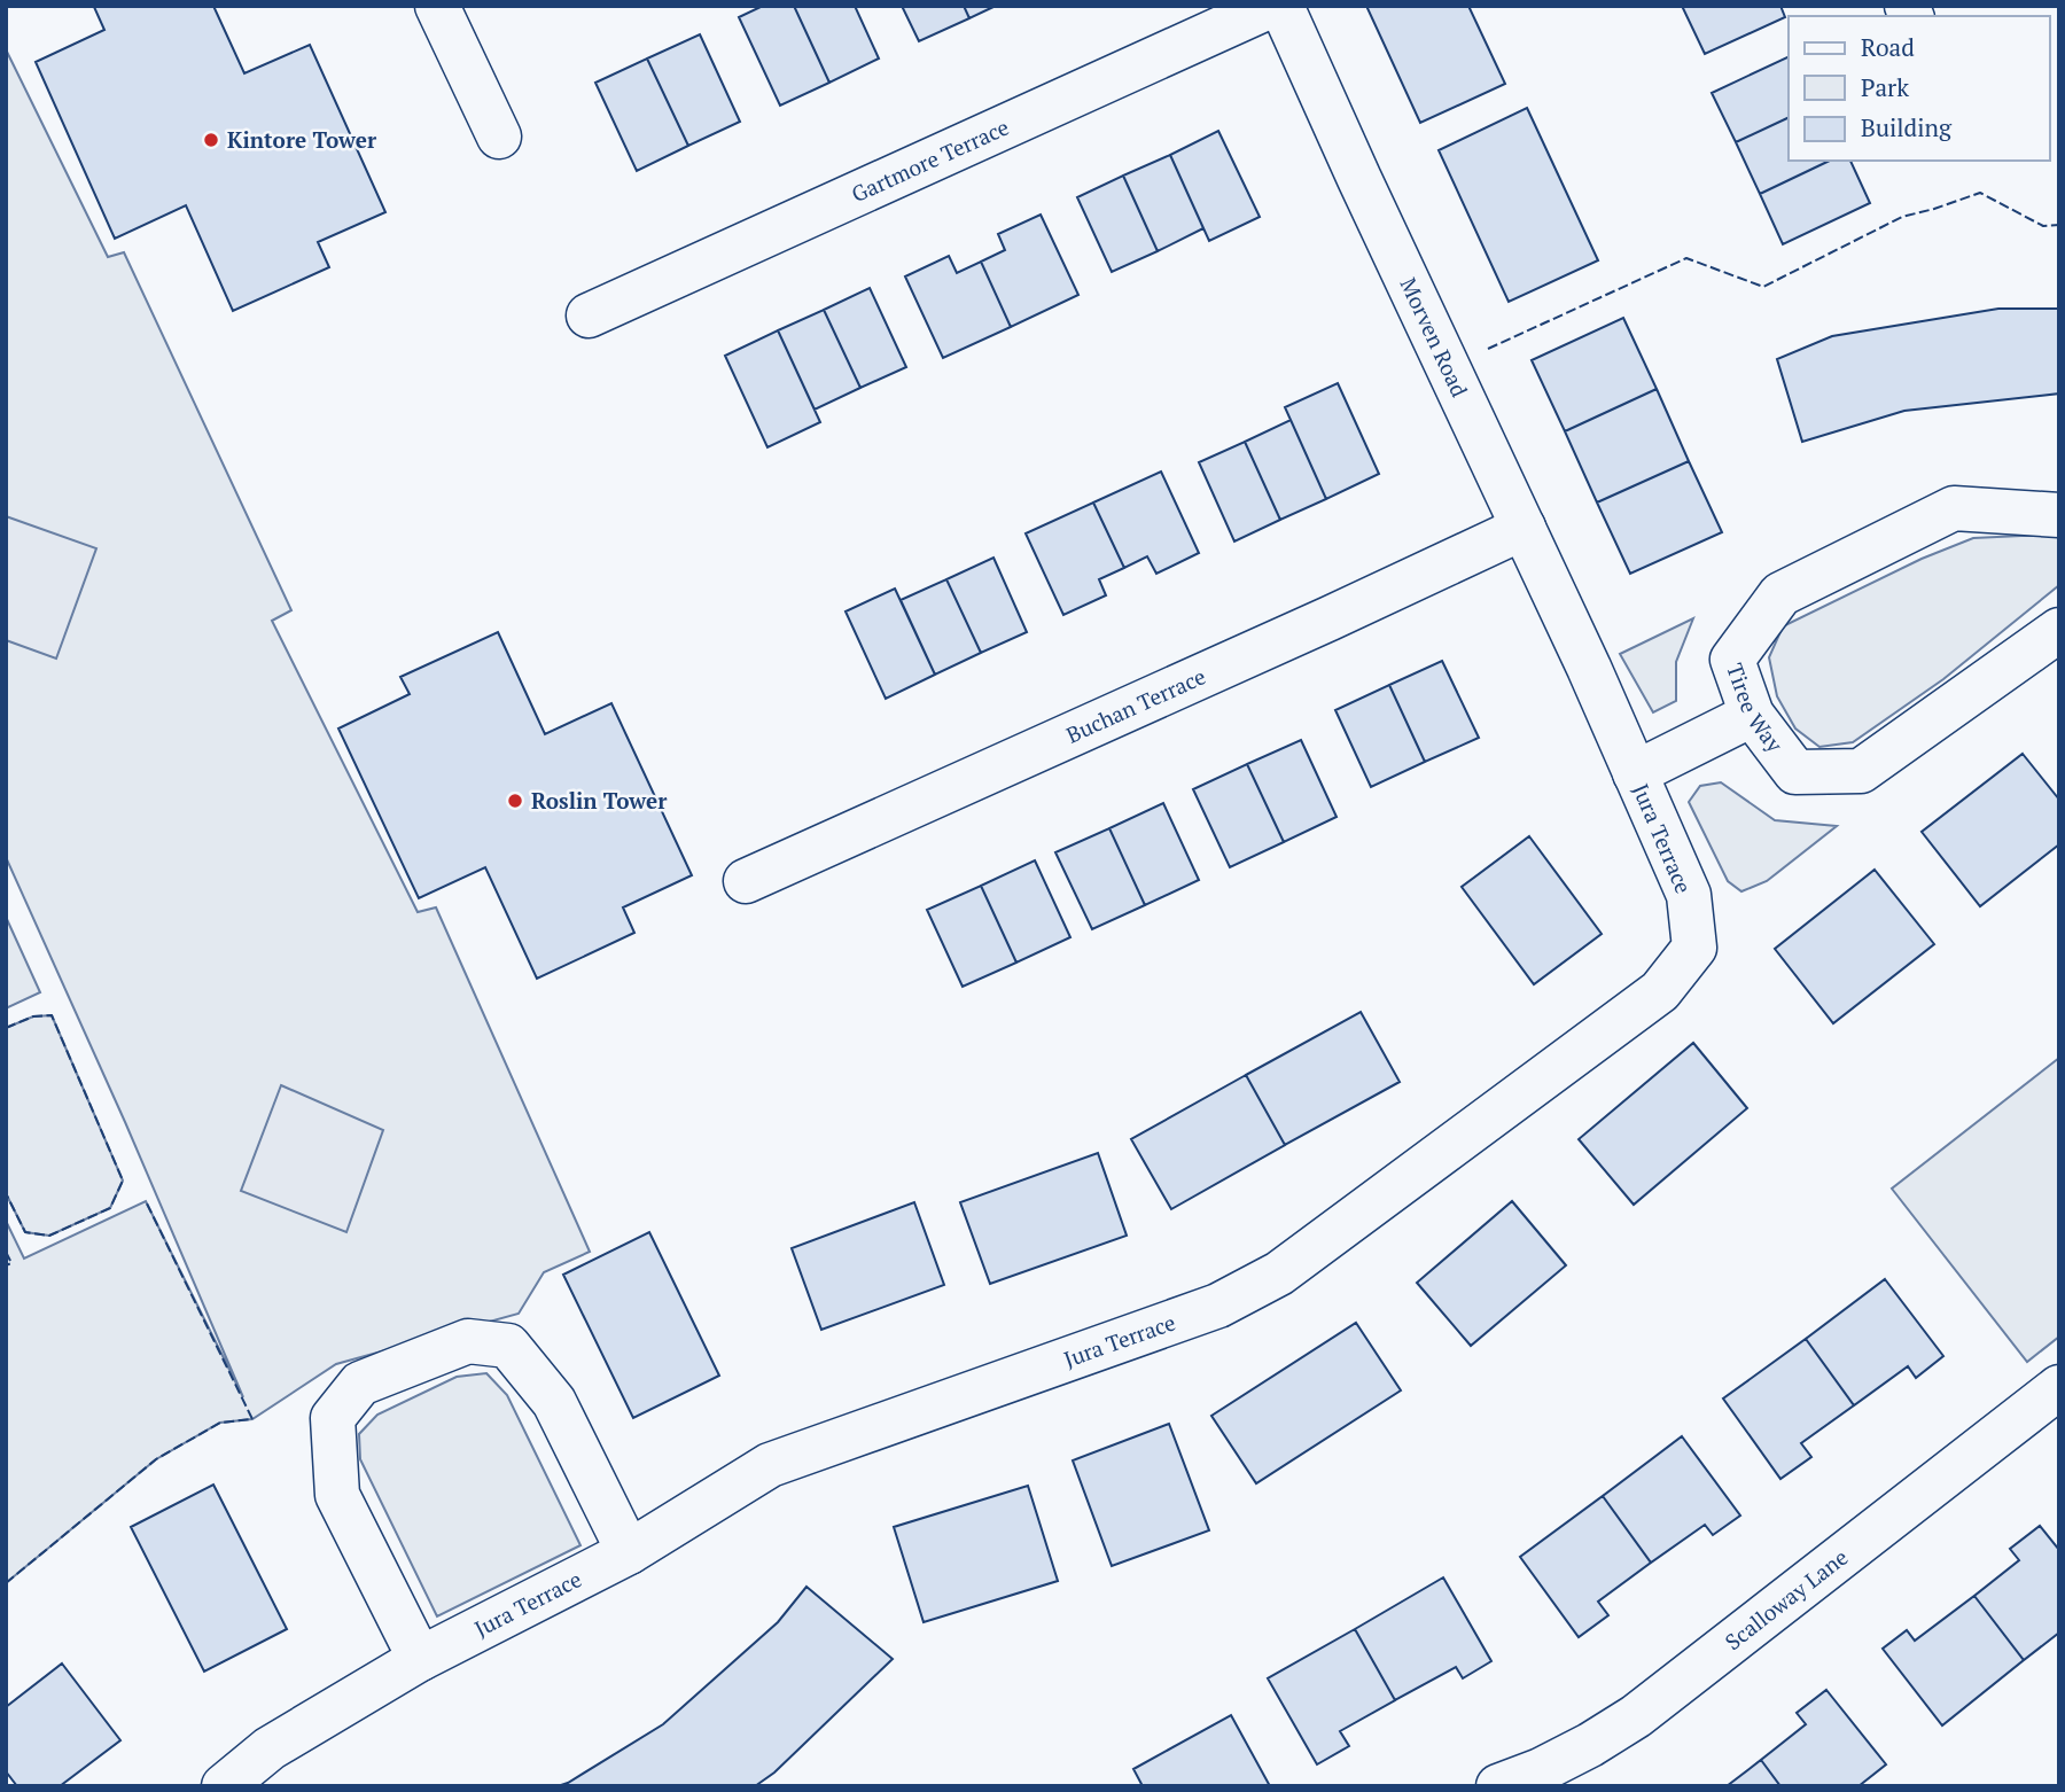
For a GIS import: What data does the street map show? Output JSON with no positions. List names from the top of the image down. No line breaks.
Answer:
{"streets":{"street":["Gartmore Terrace","Morven Road","Buchan Terrace","Tiree Way","Jura Terrace","Scalloway Lane"]},"crossings":[["Morven Road","Buchan Terrace"],["Morven Road","Jura Terrace"]],"places":["Kintore Tower","Roslin Tower"],"legend":["Road","Park","Building"]}
